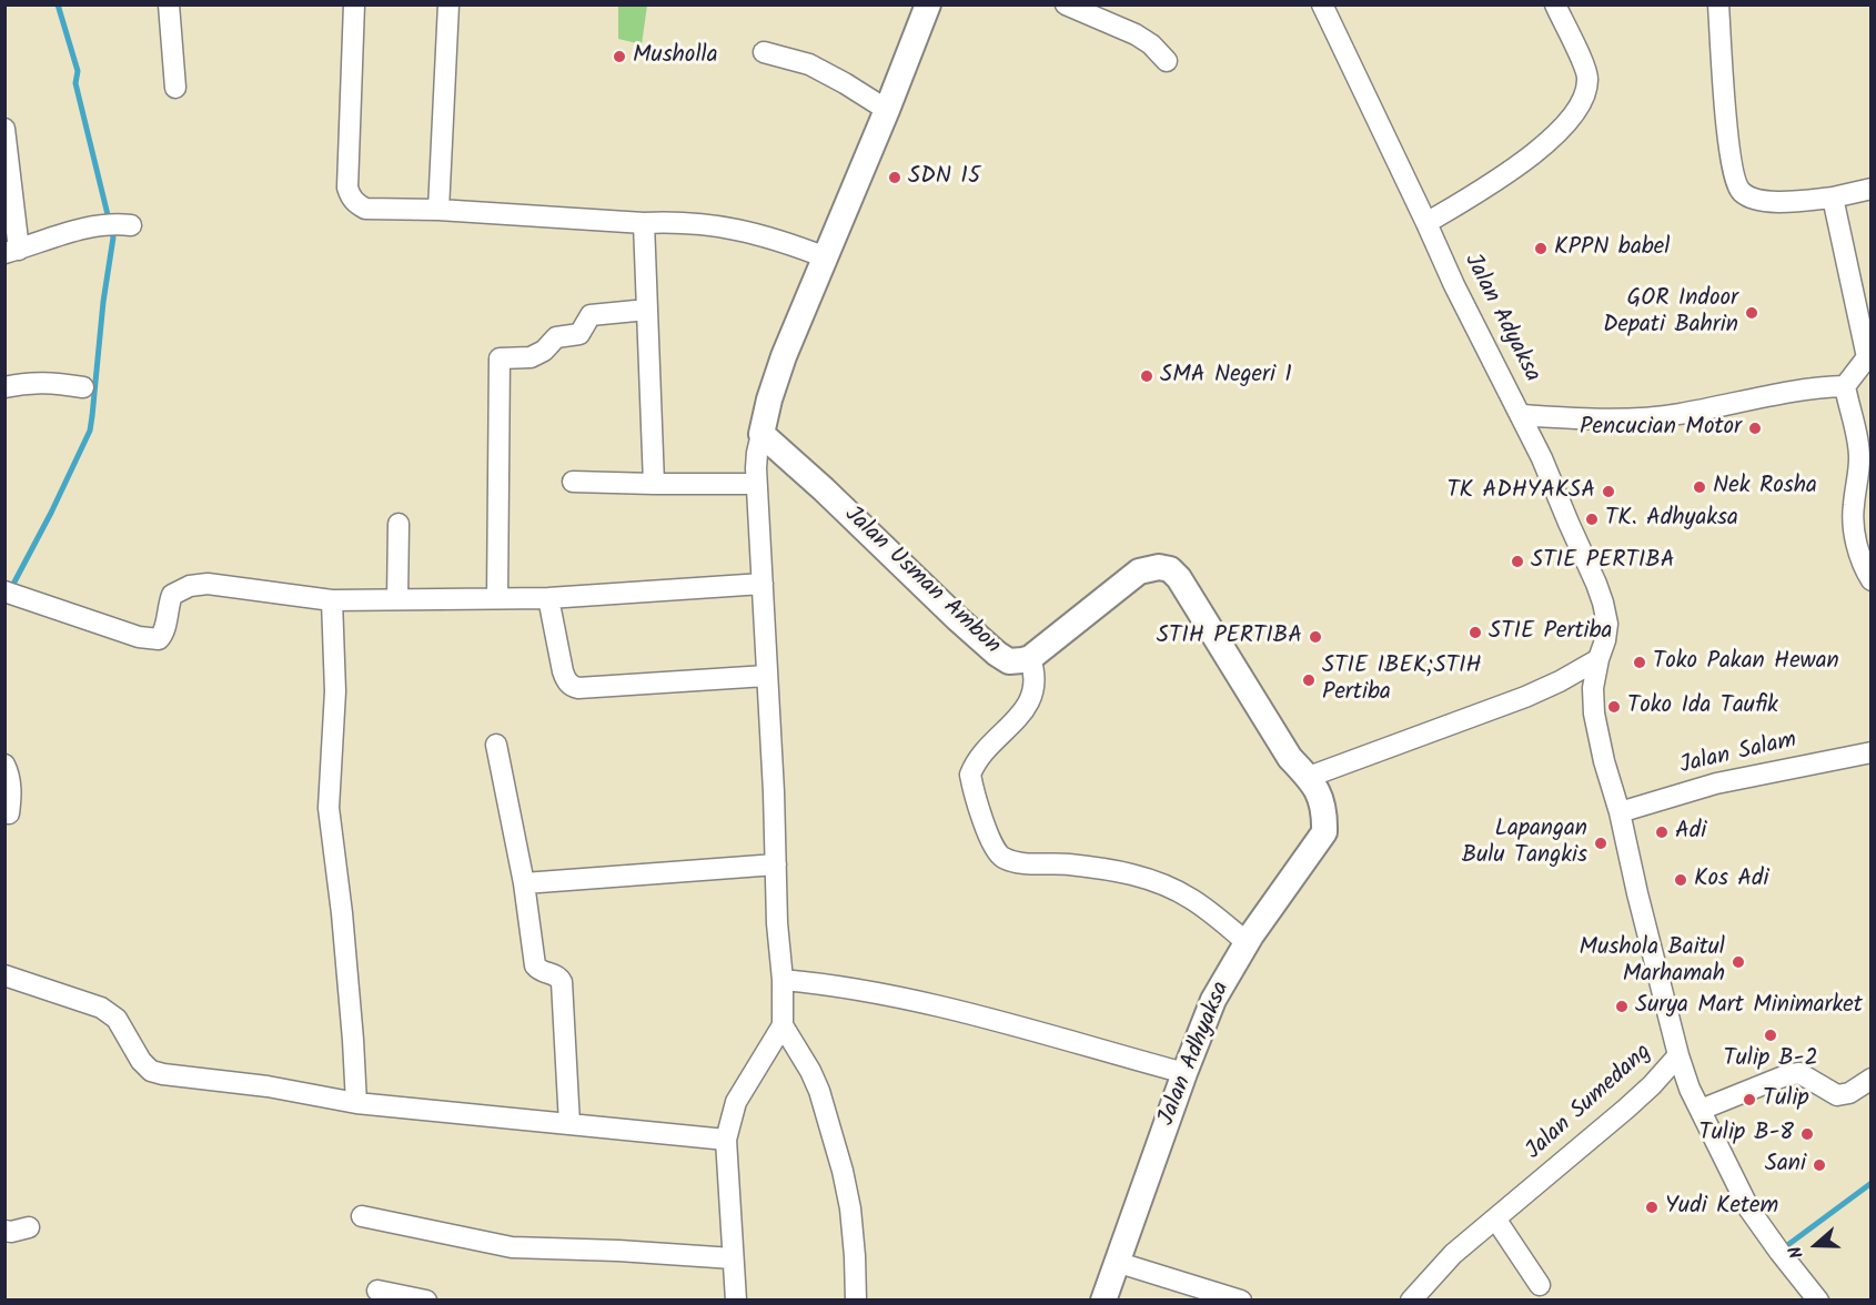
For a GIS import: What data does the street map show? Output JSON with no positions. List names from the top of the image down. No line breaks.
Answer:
{"streets":{"street":["Jalan Adyaksa","Jalan Usman Ambon","Jalan Salam","Jalan Adhyaksa","Jalan Sumedang"]},"crossings":[["Jalan Adyaksa","Jalan Sumedang"],["Jalan Usman Ambon","Jalan Adhyaksa"],["Jalan Salam","Jalan Sumedang"]],"places":["Musholla","SDN 15","KPPN babel","GOR Indoor Depati Bahrin","SMA Negeri 1","Pencucian Motor","Nek Rosha","TK ADHYAKSA","TK. Adhyaksa","STIE PERTIBA","STIE Pertiba","STIH PERTIBA","Toko Pakan Hewan","STIE IBEK;STIH Pertiba","Toko Ida Taufik","Adi","Lapangan Bulu Tangkis","Kos Adi","Mushola Baitul Marhamah","Surya Mart Minimarket","Tulip B-2","Tulip","Tulip B-8","Sani","Yudi Ketem"],"north":"left"}
